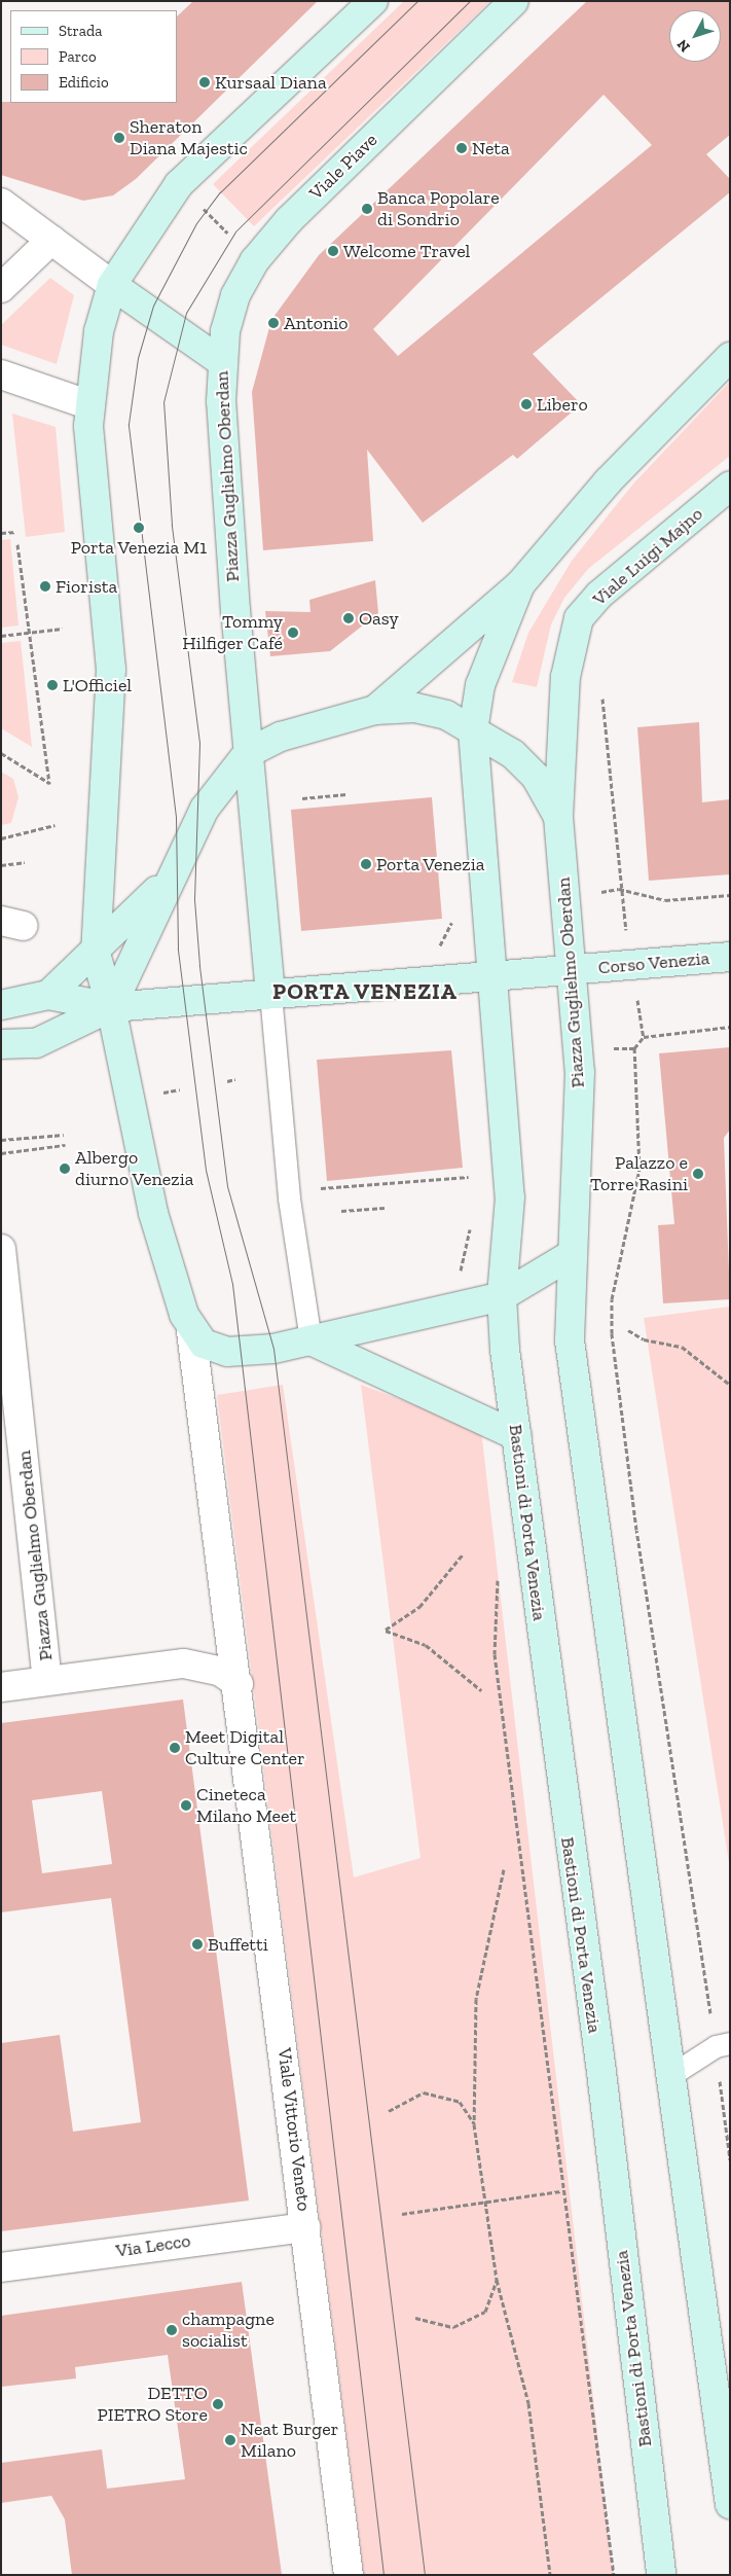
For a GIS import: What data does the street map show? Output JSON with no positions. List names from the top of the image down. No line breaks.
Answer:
{"streets":{"main road":["Viale Piave","Piazza Guglielmo Oberdan","Viale Luigi Majno","Corso Venezia","Bastioni di Porta Venezia"],"street":["Viale Vittorio Veneto","Via Lecco"]},"crossings":[["Viale Piave","Piazza Guglielmo Oberdan"],["Piazza Guglielmo Oberdan","Viale Luigi Majno"],["Piazza Guglielmo Oberdan","Corso Venezia"],["Piazza Guglielmo Oberdan","Viale Vittorio Veneto"],["Viale Vittorio Veneto","Via Lecco"]],"districts":["PORTA VENEZIA"],"places":["Kursaal Diana","Sheraton Diana Majestic","Neta","Banca Popolare di Sondrio","Welcome Travel","Antonio","Libero","Porta Venezia M1","Fiorista","Oasy","Tommy Hilfiger Café","L'Officiel","Porta Venezia","Albergo diurno Venezia","Palazzo e Torre Rasini","Meet Digital Culture Center","Cineteca Milano Meet","Buffetti","champagne socialist","DETTO PIETRO Store","Neat Burger Milano"],"legend":["Strada","Parco","Edificio"],"north":"bottom left"}
